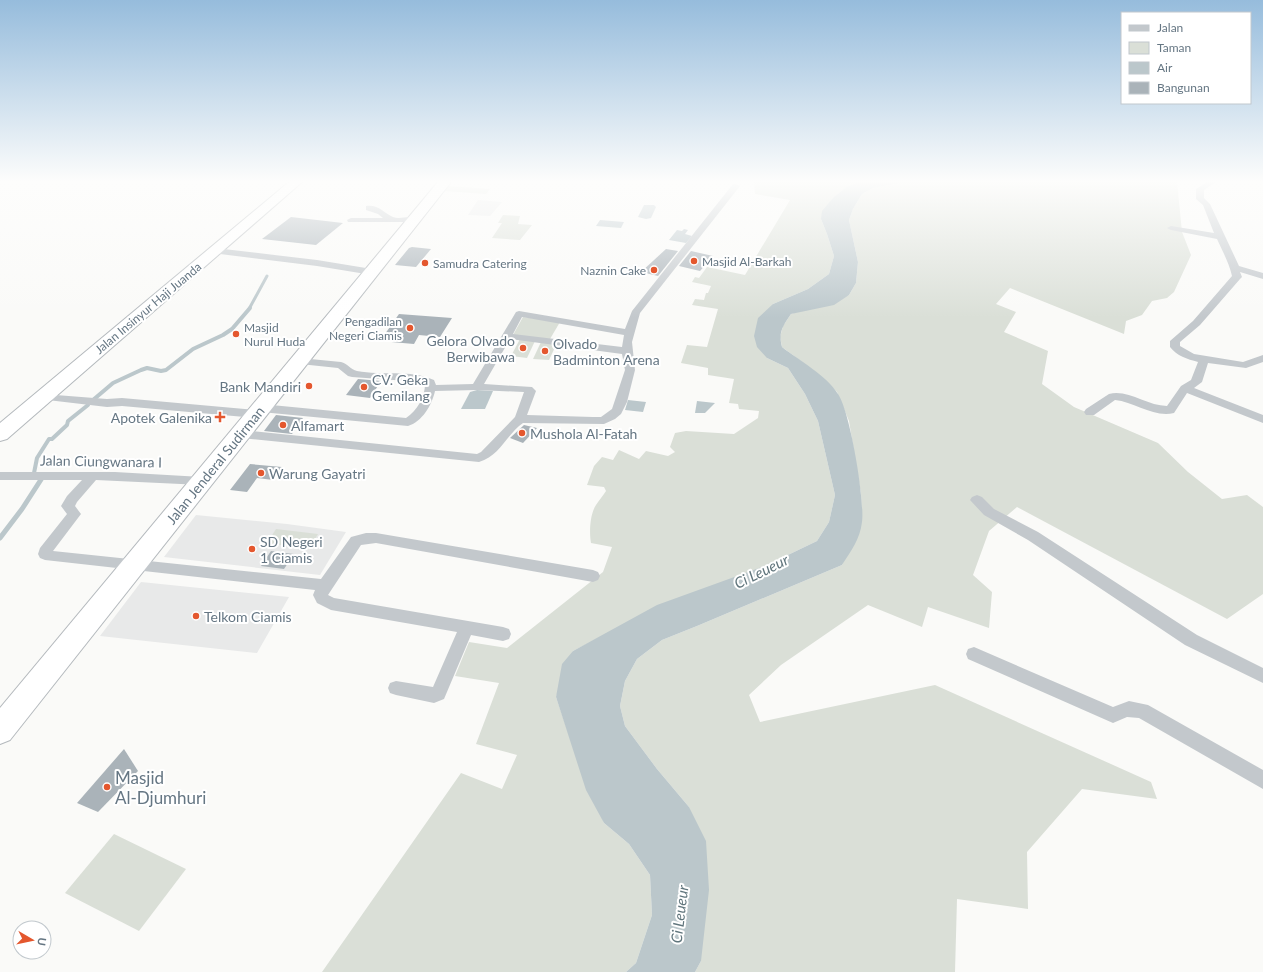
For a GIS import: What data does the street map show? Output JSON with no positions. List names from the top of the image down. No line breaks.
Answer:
{"streets":{"highway":["Jalan Insinyur Haji Juanda","Jalan Jenderal Sudirman"],"street":["Jalan Ciungwanara I"]},"crossings":[["Jalan Ciungwanara I","Jalan Jenderal Sudirman"]],"water":["Ci Leueur"],"places":{"other":["Masjid Al-Barkah","Samudra Catering","Naznin Cake","Pengadilan Negeri Ciamis","Masjid Nurul Huda","Gelora Olvado Berwibawa","Olvado Badminton Arena","Bank Mandiri","CV. Geka Gemilang","Alfamart","Mushola Al-Fatah","Warung Gayatri","SD Negeri 1 Ciamis","Telkom Ciamis","Masjid Al-Djumhuri"],"health":["Apotek Galenika"]},"legend":["Jalan","Taman","Air","Bangunan"],"north":"right"}
